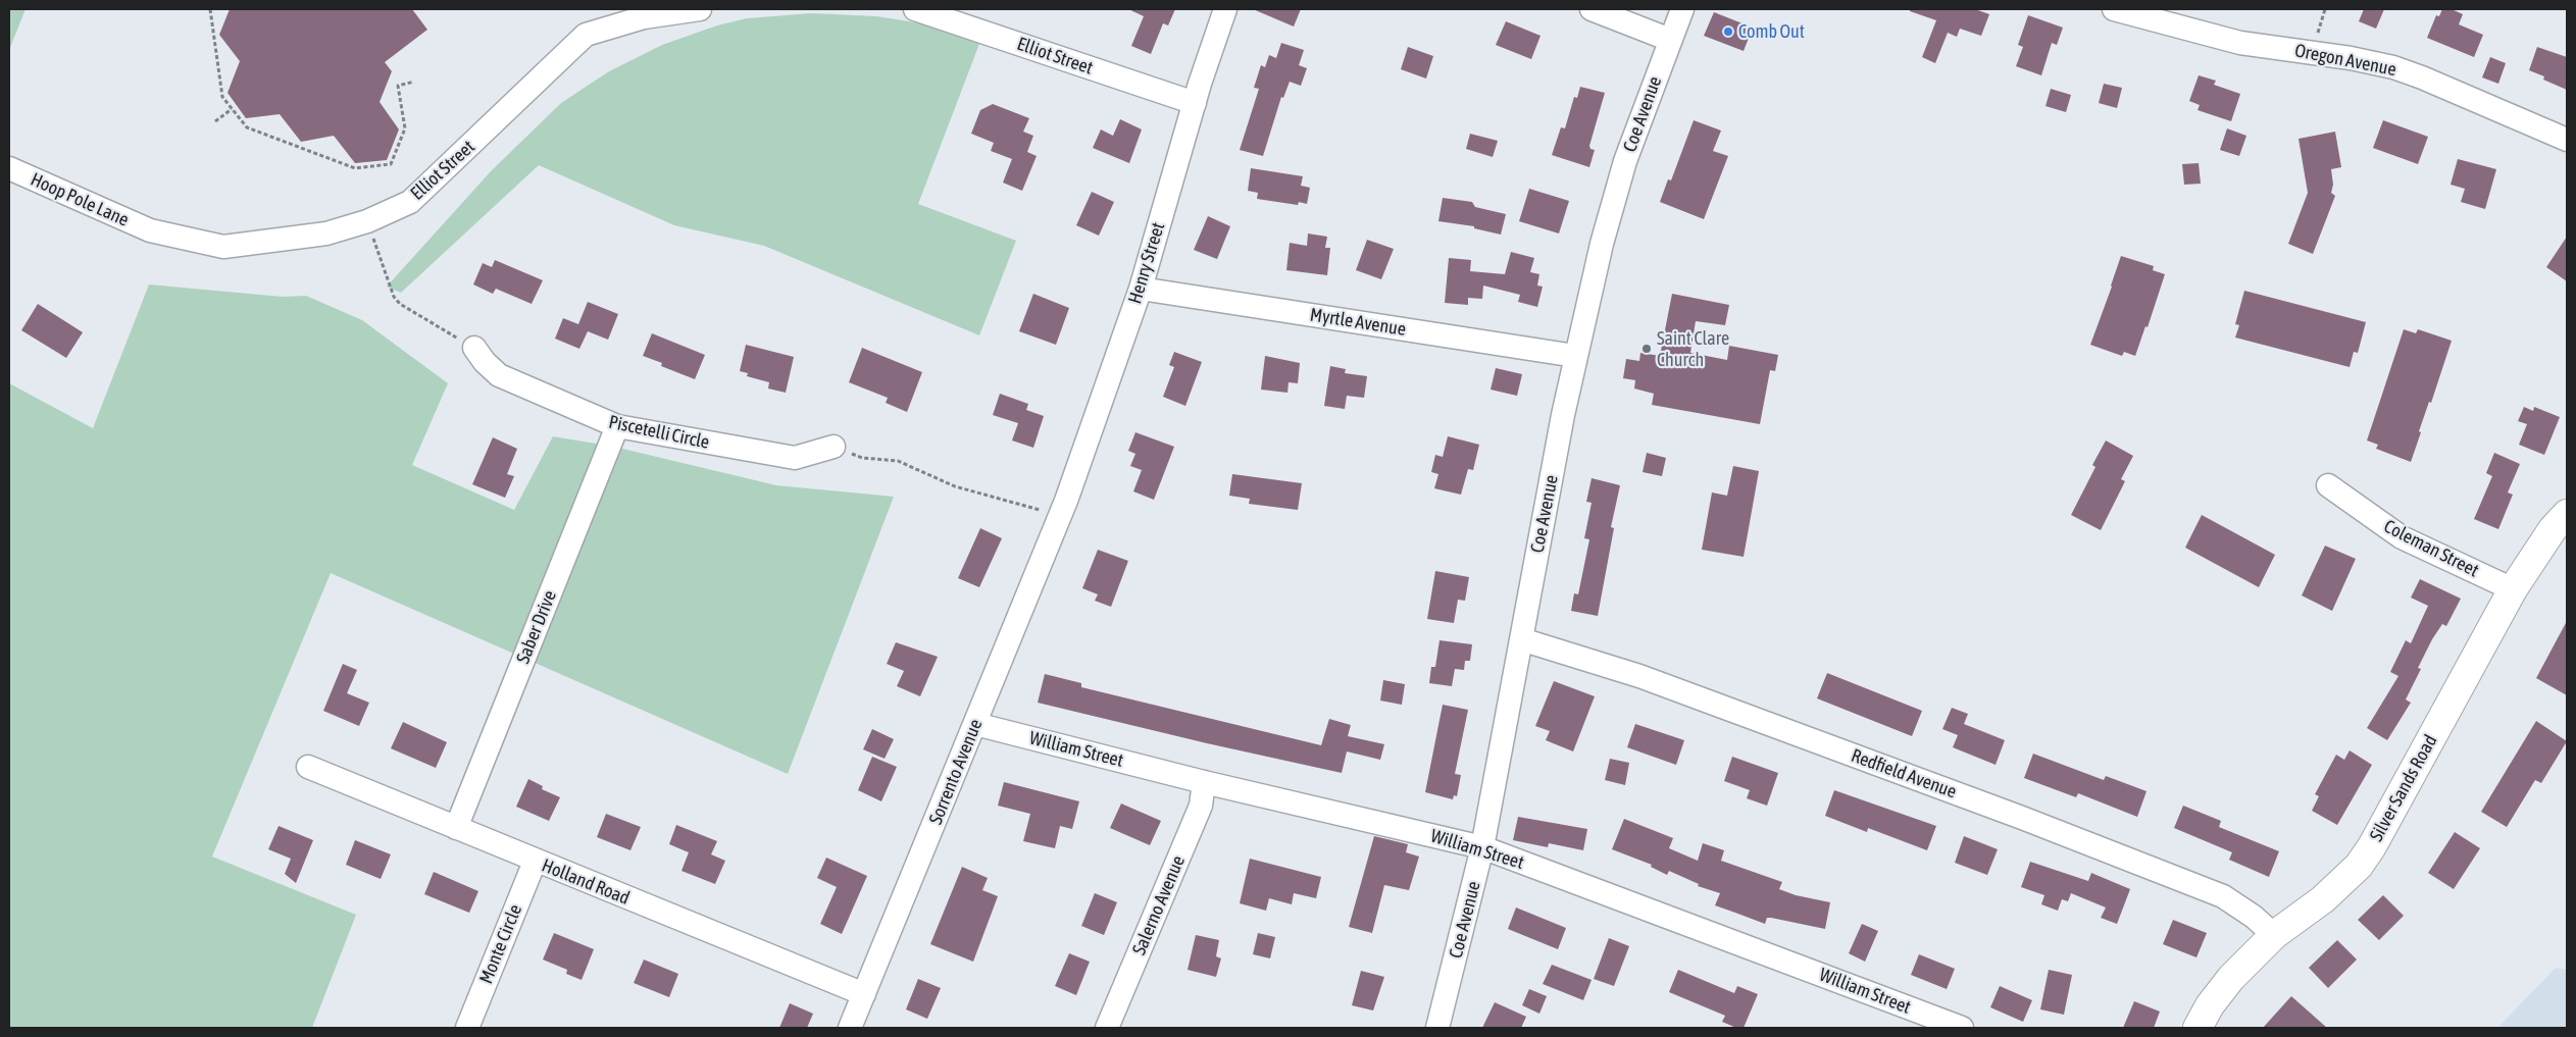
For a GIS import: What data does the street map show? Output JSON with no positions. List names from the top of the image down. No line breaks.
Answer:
{"streets":{"main road":["Silver Sands Road"],"street":["Elliot Street","Oregon Avenue","Coe Avenue","Hoop Pole Lane","Henry Street","Myrtle Avenue","Piscetelli Circle","Coleman Street","Saber Drive","William Street","Sorrento Avenue","Redfield Avenue","Holland Road","Salerno Avenue","Monte Circle"]},"crossings":[["Elliot Street","Hoop Pole Lane"],["Elliot Street","Henry Street"],["Coe Avenue","Myrtle Avenue"],["Coe Avenue","William Street"],["Coe Avenue","Redfield Avenue"],["Henry Street","Myrtle Avenue"],["Henry Street","Sorrento Avenue"],["Piscetelli Circle","Saber Drive"],["Coleman Street","Silver Sands Road"],["Saber Drive","Holland Road"],["William Street","Sorrento Avenue"],["William Street","Salerno Avenue"],["Sorrento Avenue","Holland Road"],["Redfield Avenue","Silver Sands Road"],["Holland Road","Monte Circle"]],"places":["Comb Out","Saint Clare Church"]}
